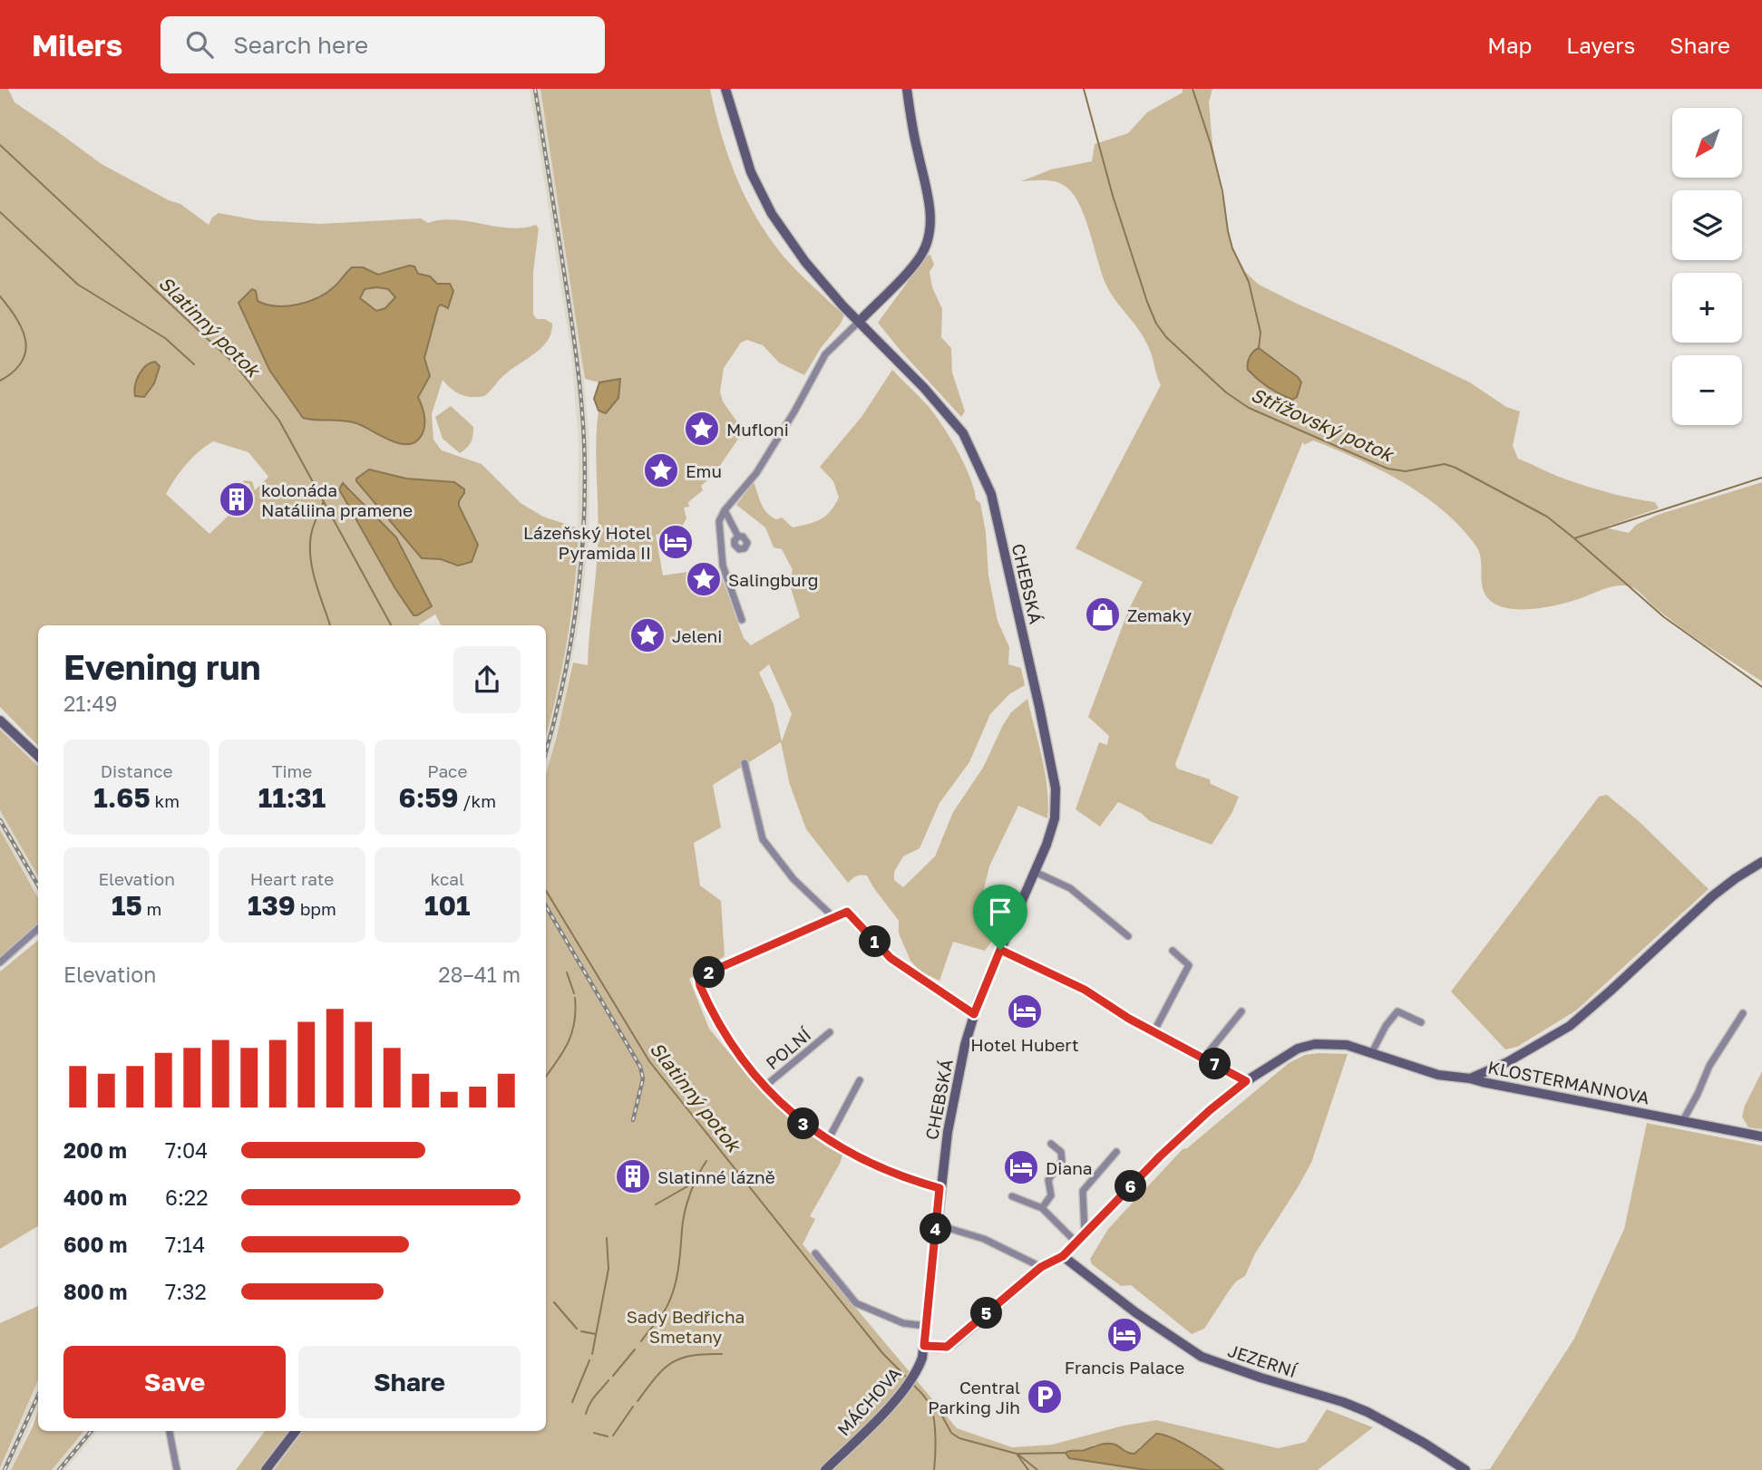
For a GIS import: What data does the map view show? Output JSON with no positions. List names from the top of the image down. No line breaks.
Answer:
{"streets":{"street":["CHEBSKÁ","POLNÍ","KLOSTERMANNOVA","JEZERNÍ","MÁCHOVA"]},"crossings":[["CHEBSKÁ","KLOSTERMANNOVA"],["CHEBSKÁ","MÁCHOVA"],["KLOSTERMANNOVA","JEZERNÍ"],["KLOSTERMANNOVA","MÁCHOVA"]],"water":["Slatinný potok","Střížovský potok"],"parks":["Sady Bedřicha Smetany"],"places":{"place":["Mufloni","Emu","Salingburg","Jeleni"],"building":["kolonáda Natáliina pramene","Slatinné lázně"],"hotel":["Lázeňský Hotel Pyramida II","Hotel Hubert","Diana","Francis Palace"],"shop":["Zemaky"],"parking":["Central Parking Jih"]},"north":"bottom left","page":{"header":"Milers","search":"Search here","nav":["Map","Layers","Share"],"map_buttons":["+","−"],"heading":["Evening run","21:49"],"stats":[["Distance","1.65 km"],["Time","11:31"],["Pace","6:59 /km"],["Elevation","15 m"],["Heart rate","139 bpm"],["kcal","101"]],"pins":["1","2","7","3","6","4","5"],"chart":["Elevation","28–41 m"],"list":[{"name":"200 m","note":"7:04"},{"name":"400 m","note":"6:22"},{"name":"600 m","note":"7:14"},{"name":"800 m","note":"7:32"}],"buttons":["Save","Share"]}}
